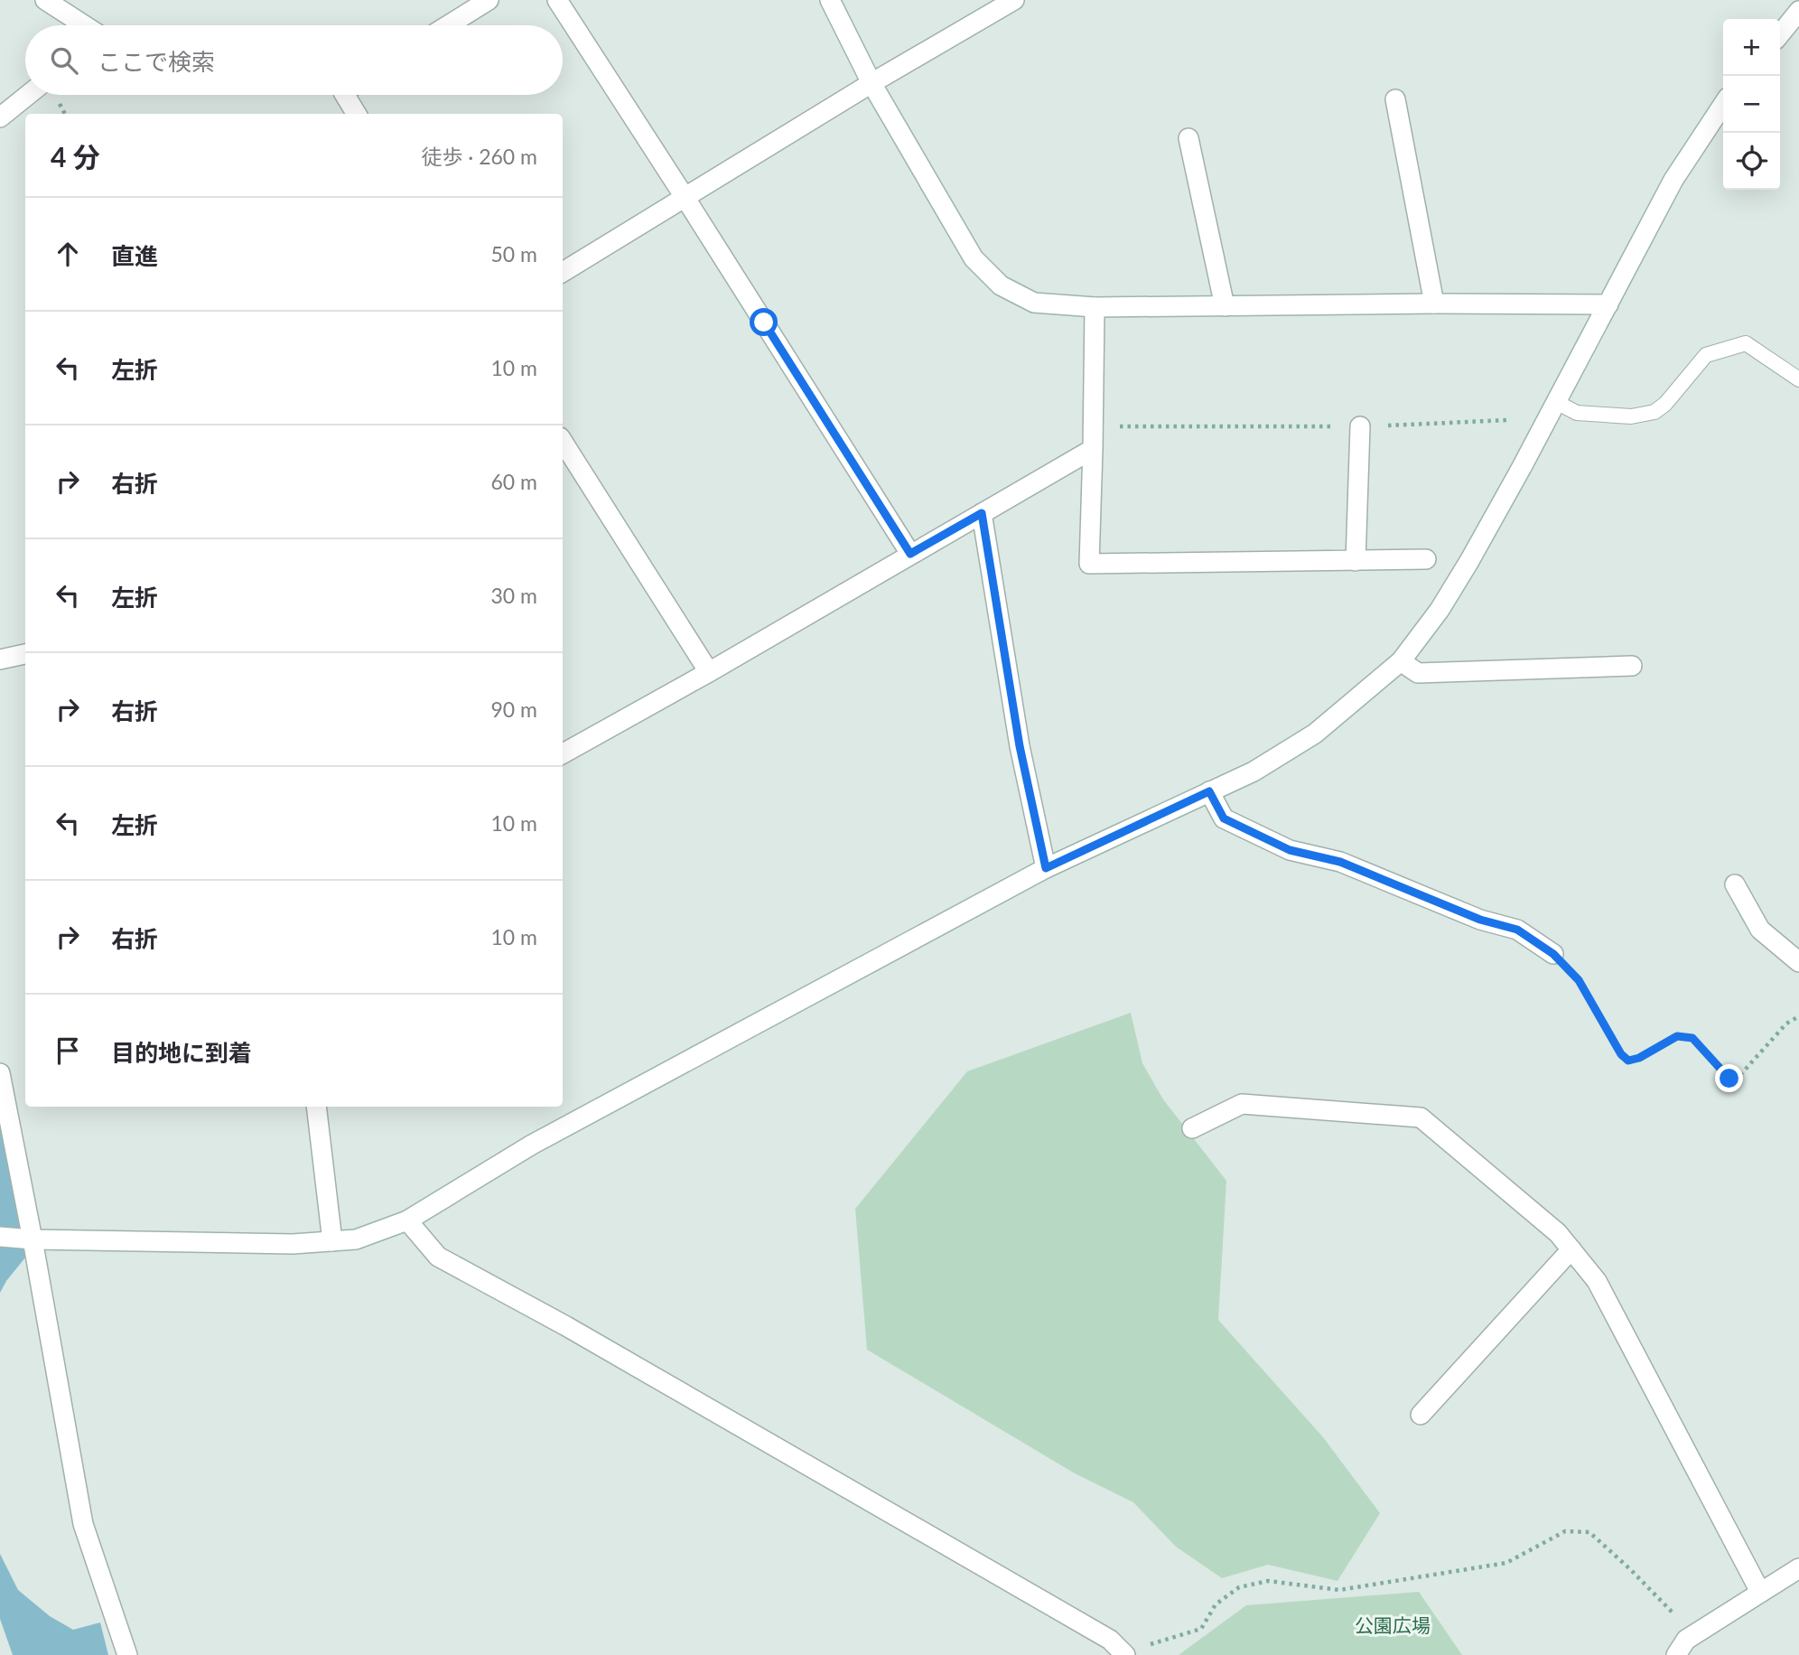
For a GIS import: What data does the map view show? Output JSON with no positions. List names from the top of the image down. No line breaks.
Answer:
{"parks":["公園広場"],"page":{"map_buttons":["+","−"],"search":"ここで検索","heading":["4 分","徒歩 · 260 m"],"list":[["直進","50 m"],["左折","10 m"],["右折","60 m"],["左折","30 m"],["右折","90 m"],["左折","10 m"],["右折","10 m"],"目的地に到着"]}}
